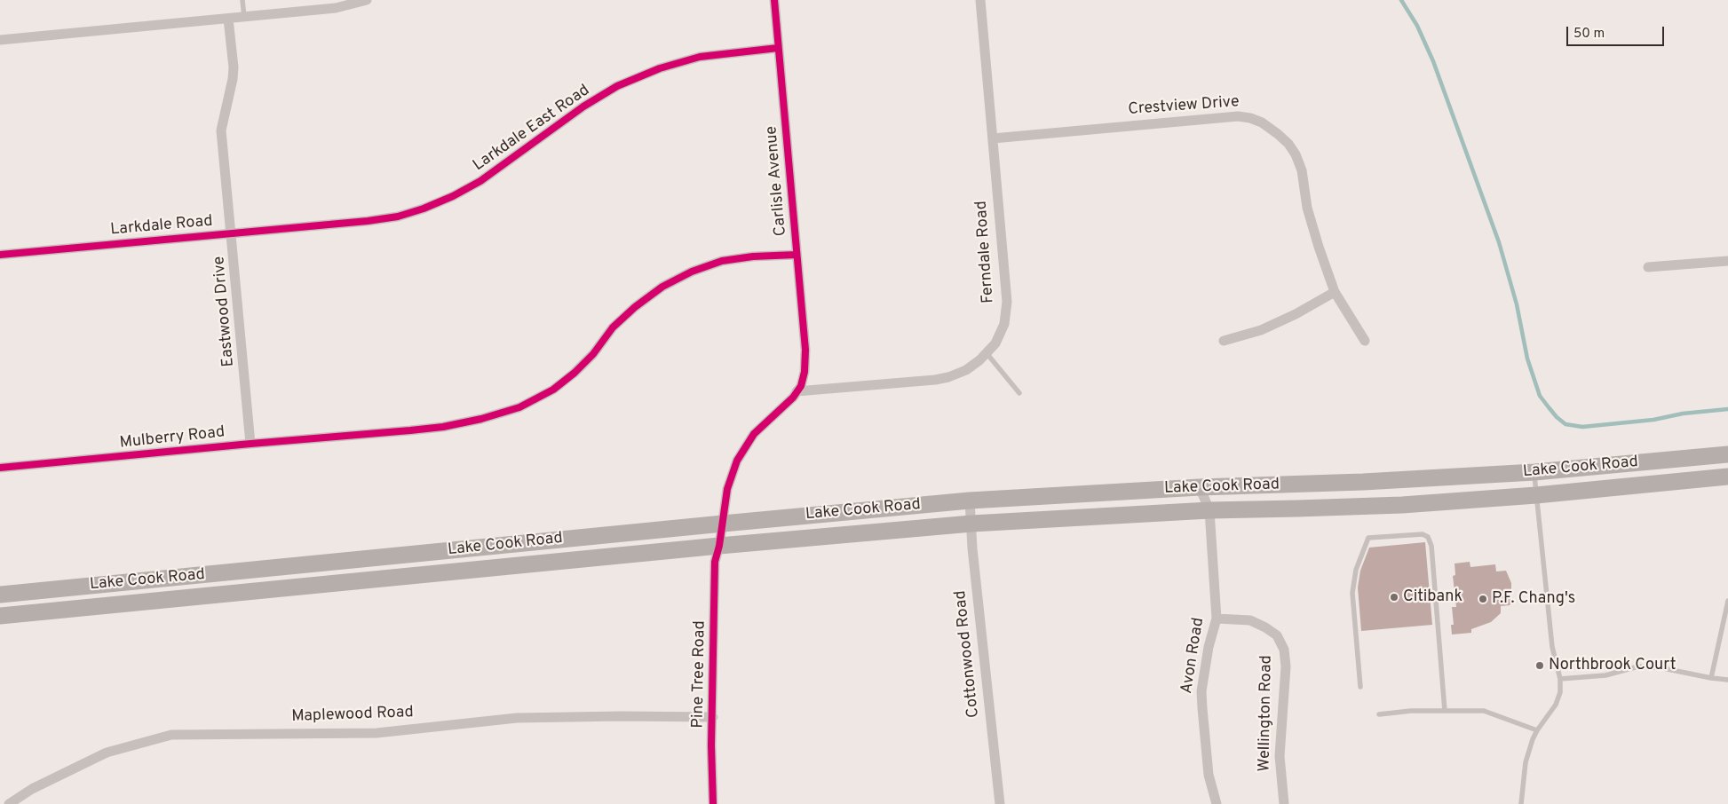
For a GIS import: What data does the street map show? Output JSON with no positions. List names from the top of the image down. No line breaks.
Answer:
{"streets":{"main road":["Lake Cook Road"],"street":["Crestview Drive","Larkdale East Road","Carlisle Avenue","Larkdale Road","Ferndale Road","Eastwood Drive","Mulberry Road","Cottonwood Road","Avon Road","Pine Tree Road","Wellington Road","Maplewood Road"]},"crossings":[["Crestview Drive","Ferndale Road"],["Larkdale East Road","Carlisle Avenue"],["Larkdale East Road","Larkdale Road"],["Carlisle Avenue","Ferndale Road"],["Carlisle Avenue","Mulberry Road"],["Carlisle Avenue","Lake Cook Road"],["Carlisle Avenue","Pine Tree Road"],["Larkdale Road","Eastwood Drive"],["Eastwood Drive","Mulberry Road"],["Lake Cook Road","Cottonwood Road"],["Lake Cook Road","Avon Road"],["Lake Cook Road","Pine Tree Road"],["Avon Road","Wellington Road"],["Pine Tree Road","Maplewood Road"]],"places":["Citibank","P.F. Chang's","Northbrook Court"],"scale_bar":"50 m"}
